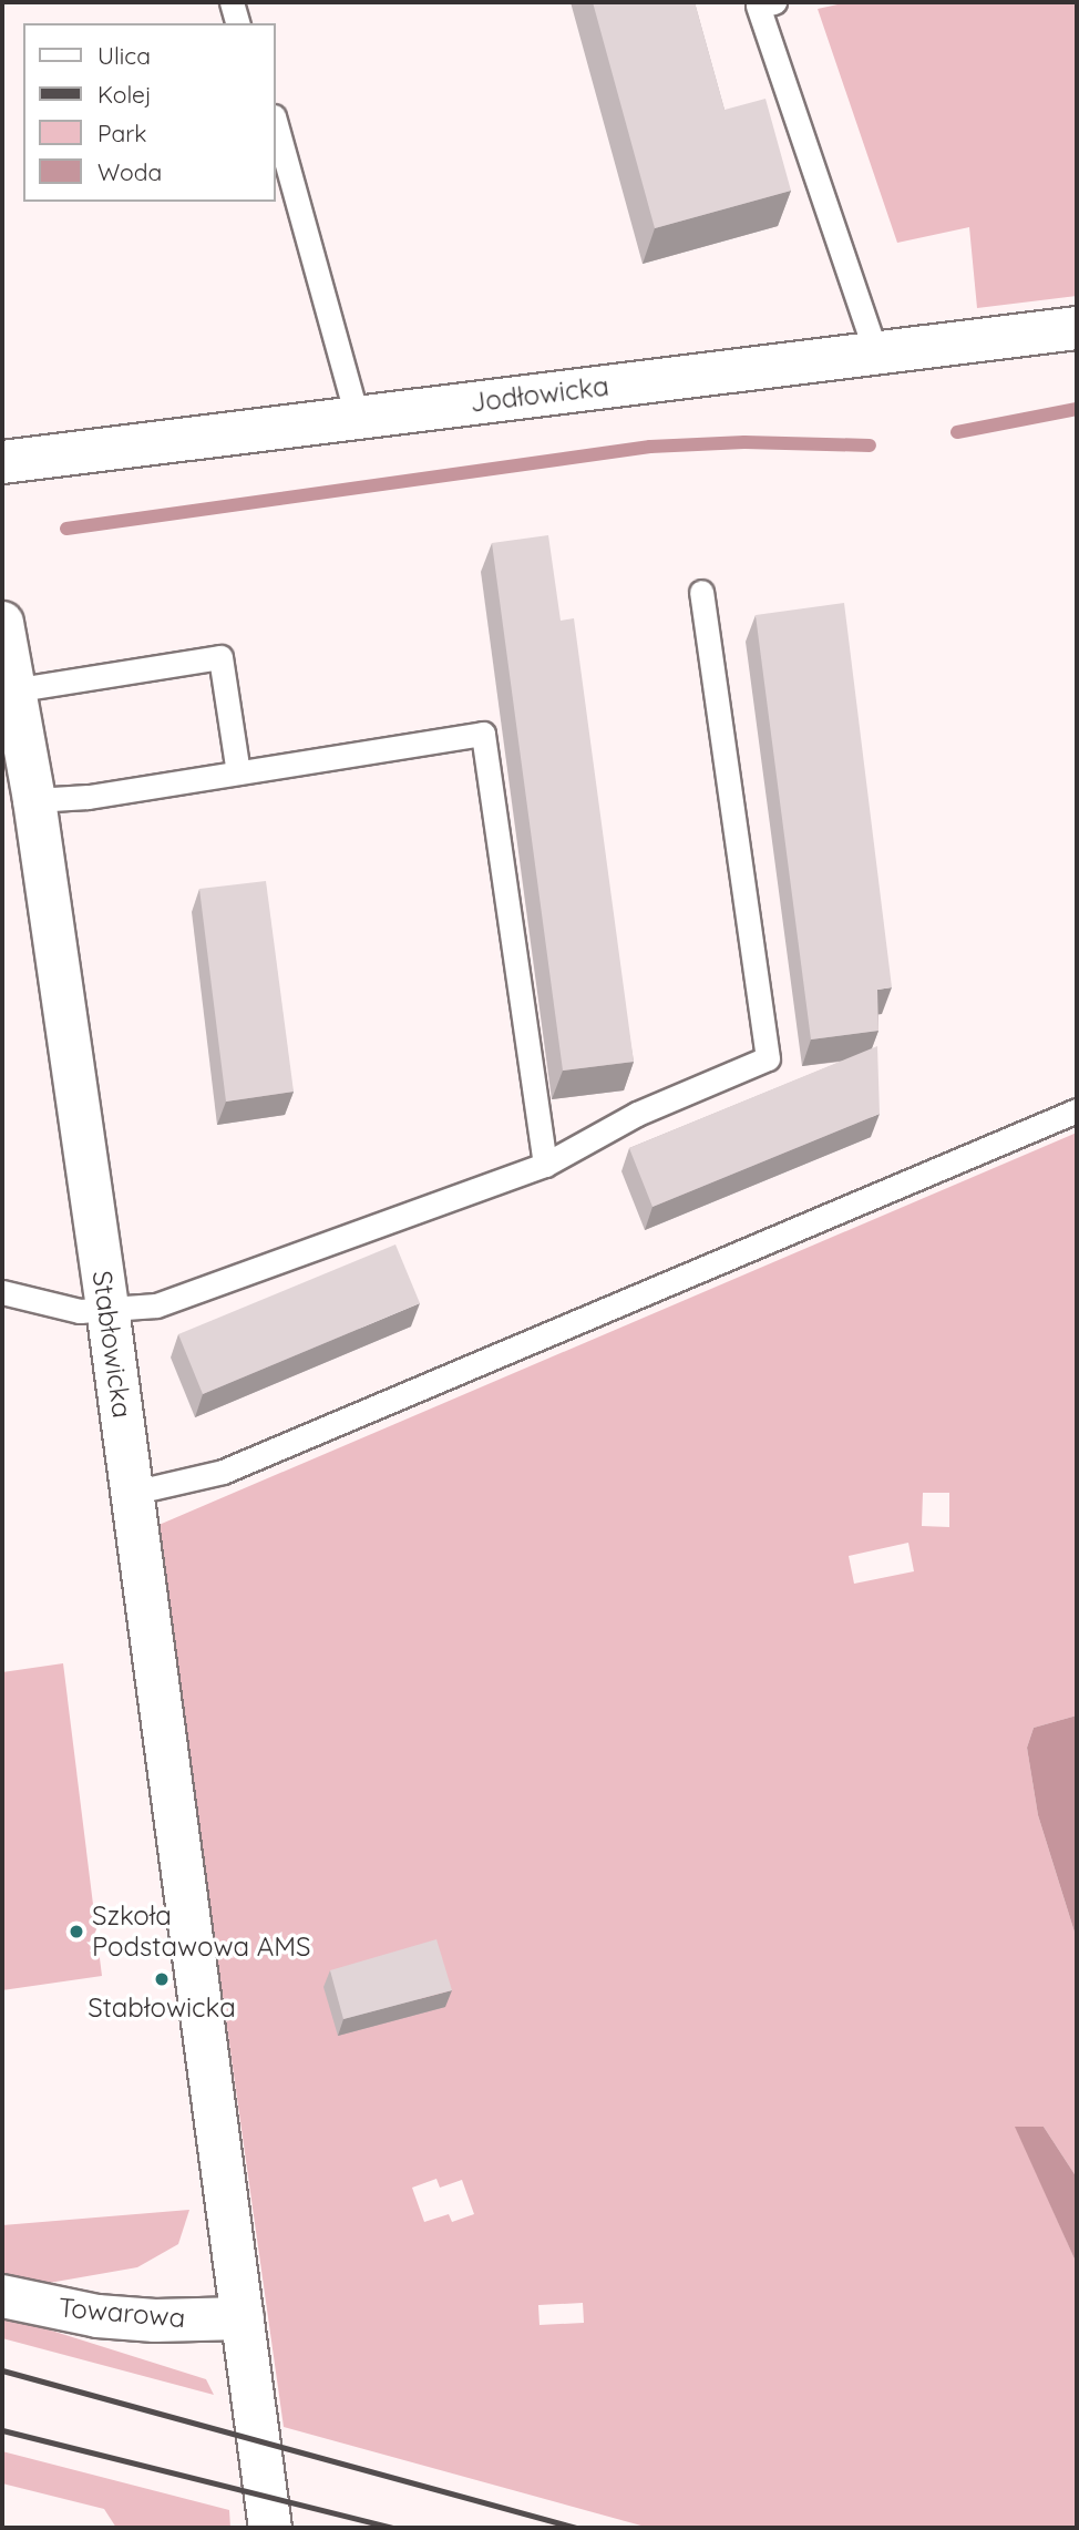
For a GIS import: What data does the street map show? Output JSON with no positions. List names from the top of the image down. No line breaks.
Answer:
{"streets":{"street":["Jodłowicka","Stabłowicka","Towarowa"]},"crossings":[["Stabłowicka","Towarowa"]],"places":["Szkoła Podstawowa AMS","Stabłowicka"],"legend":["Ulica","Kolej","Park","Woda"]}
